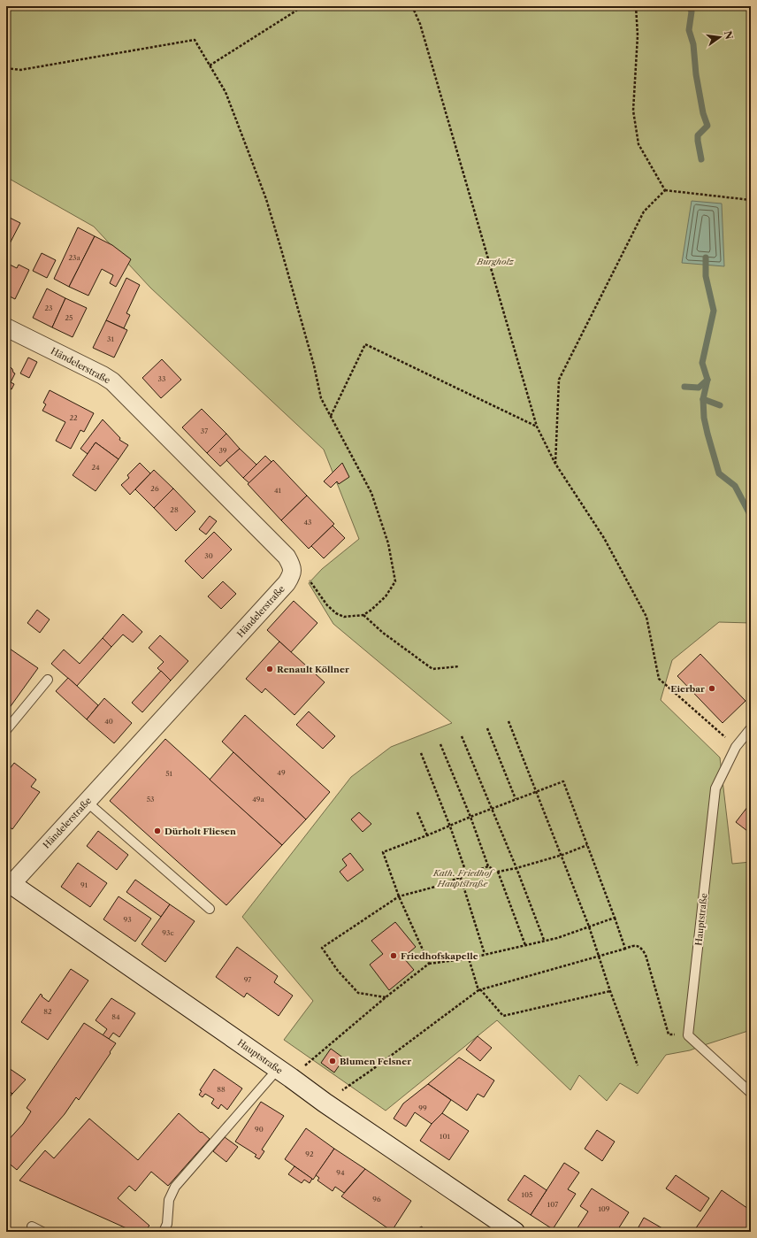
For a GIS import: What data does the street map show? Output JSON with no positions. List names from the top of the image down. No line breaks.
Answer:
{"streets":{"main road":["Hauptstraße"],"street":["Händelerstraße"]},"crossings":[["Händelerstraße","Hauptstraße"]],"parks":["Burgholz","Kath. Friedhof Hauptstraße"],"places":["Renault Köllner","Eierbar","Dürholt Fliesen","Friedhofskapelle","Blumen Felsner"],"house_numbers":["23a","23","25","31","33","22","37","39","24","26","41","28","43","30","40","49","51","53","49a","91","93","93c","97","82","84","88","99","90","101","92","94","105","96","107","109"],"north":"right"}
